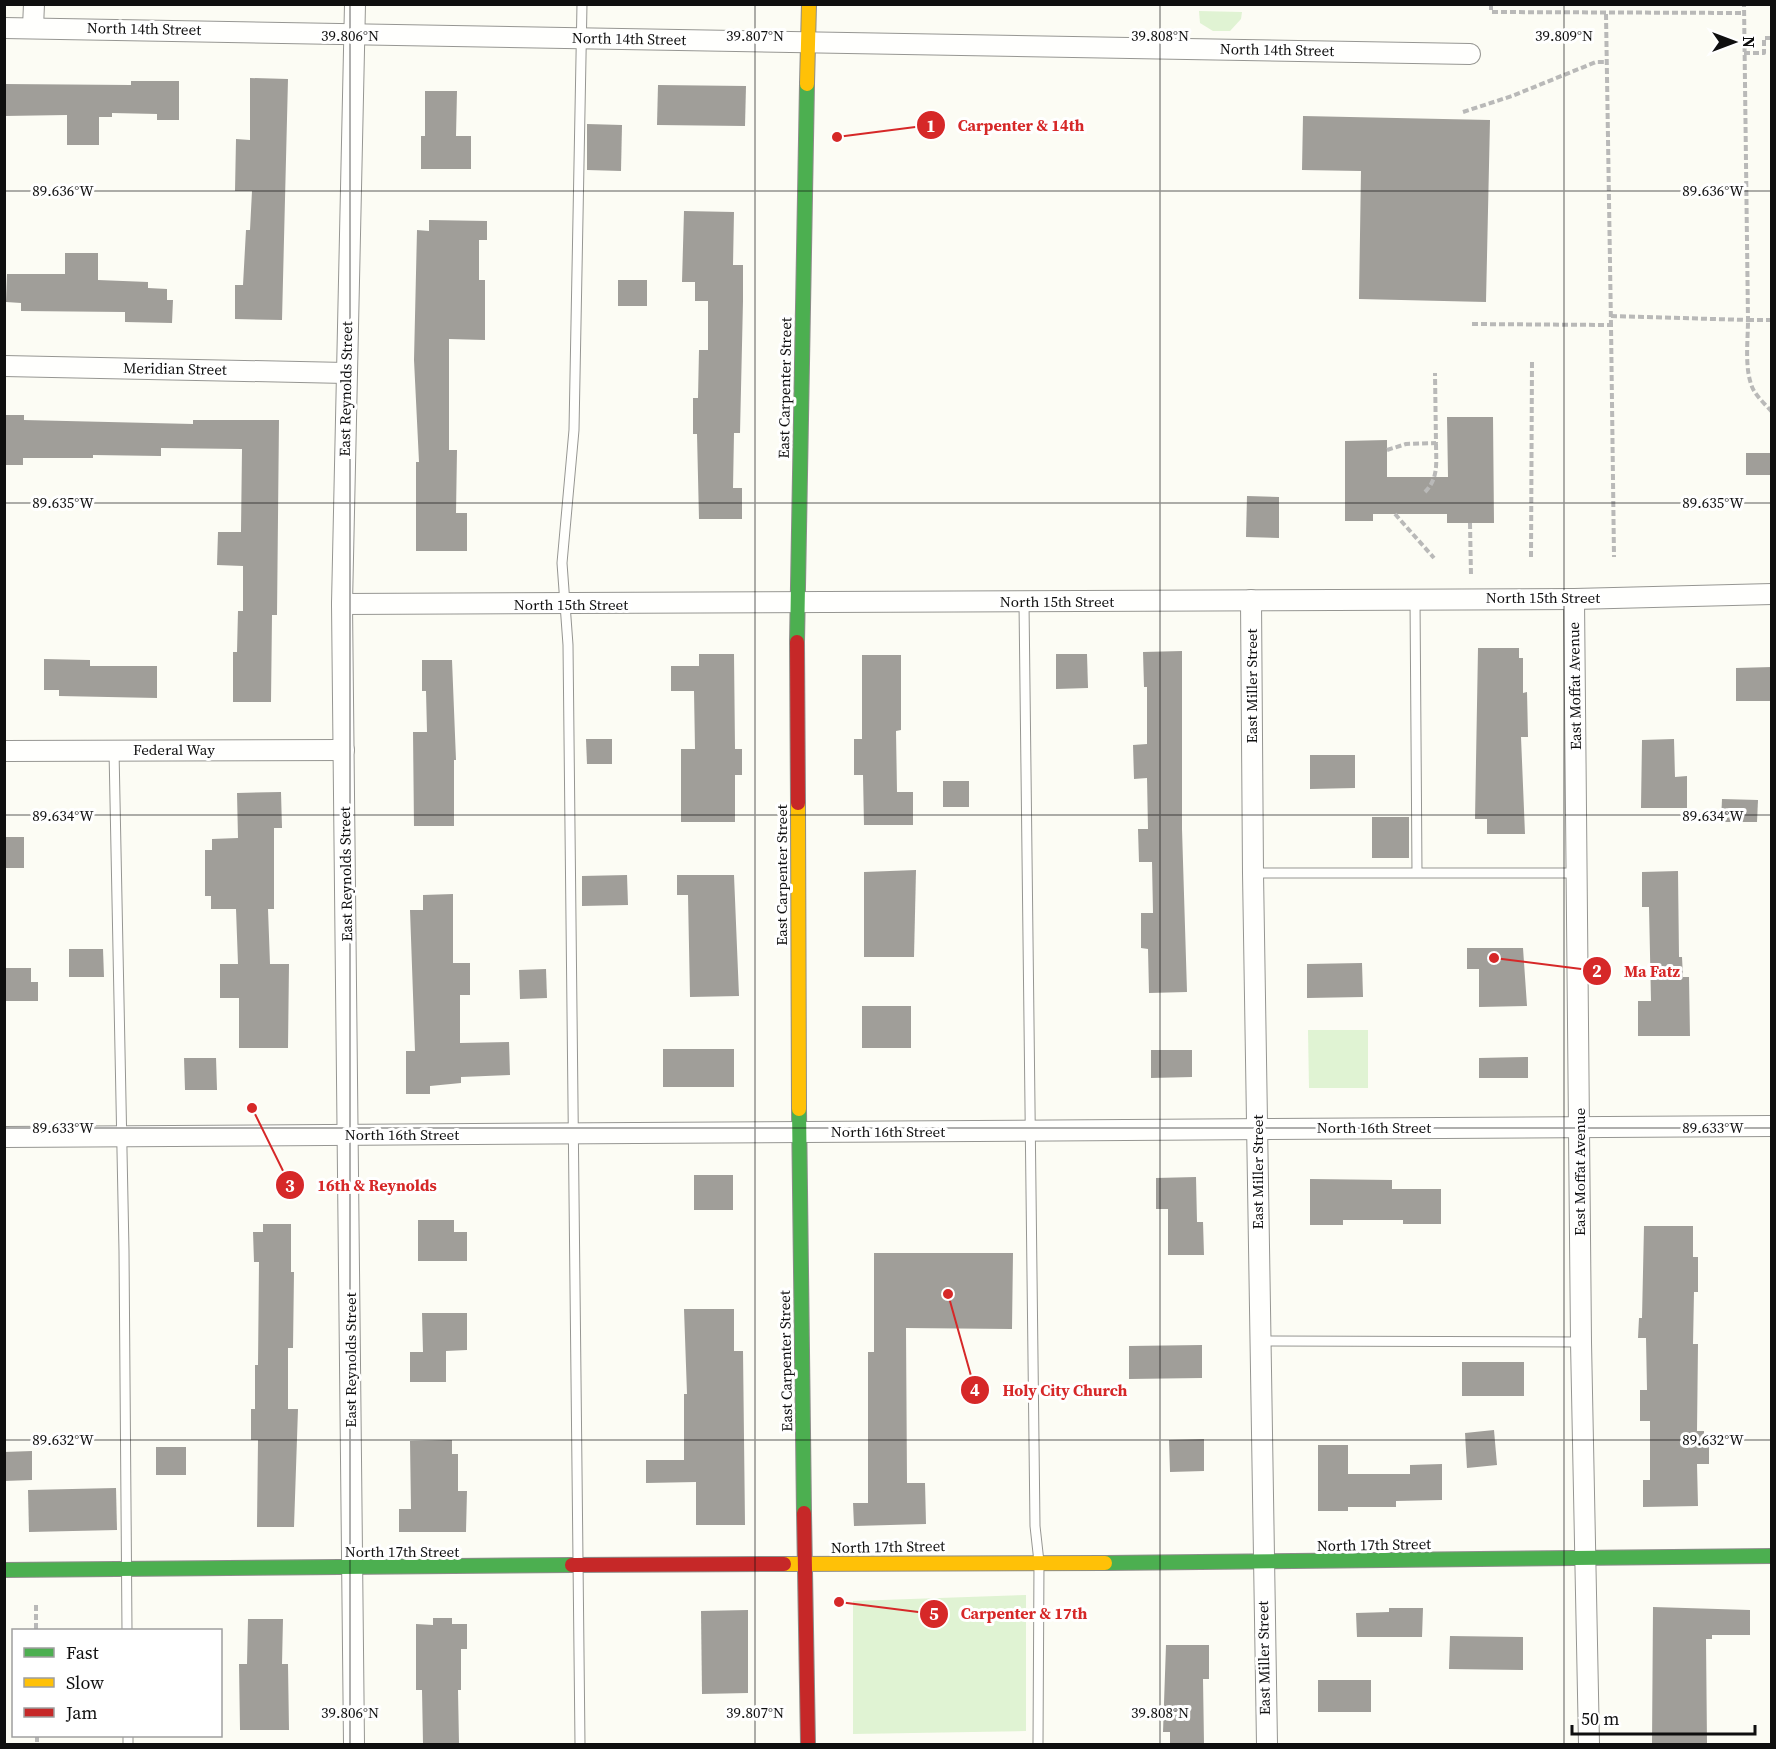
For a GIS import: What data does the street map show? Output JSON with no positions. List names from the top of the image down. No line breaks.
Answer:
{"streets":{"street":["North 14th Street","Meridian Street","East Carpenter Street","East Reynolds Street","North 15th Street","East Miller Street","East Moffat Avenue","Federal Way","North 16th Street","North 17th Street"]},"crossings":[["North 14th Street","East Carpenter Street"],["North 14th Street","East Reynolds Street"],["Meridian Street","East Reynolds Street"],["East Carpenter Street","North 15th Street"],["East Carpenter Street","North 16th Street"],["East Carpenter Street","North 17th Street"],["East Reynolds Street","North 15th Street"],["East Reynolds Street","Federal Way"],["East Reynolds Street","North 16th Street"],["East Reynolds Street","North 17th Street"],["North 15th Street","East Miller Street"],["North 15th Street","East Moffat Avenue"],["East Miller Street","North 16th Street"],["East Miller Street","North 17th Street"],["East Moffat Avenue","North 16th Street"],["East Moffat Avenue","North 17th Street"]],"places":["Carpenter & 14th","Ma Fatz","16th & Reynolds","Holy City Church","Carpenter & 17th"],"legend":["Fast","Slow","Jam"],"scale_bar":"50 m","north":"right","coordinates":["39.806°N","39.807°N","39.808°N","39.809°N","89.636°W","89.635°W","89.634°W","89.633°W","89.632°W"]}
